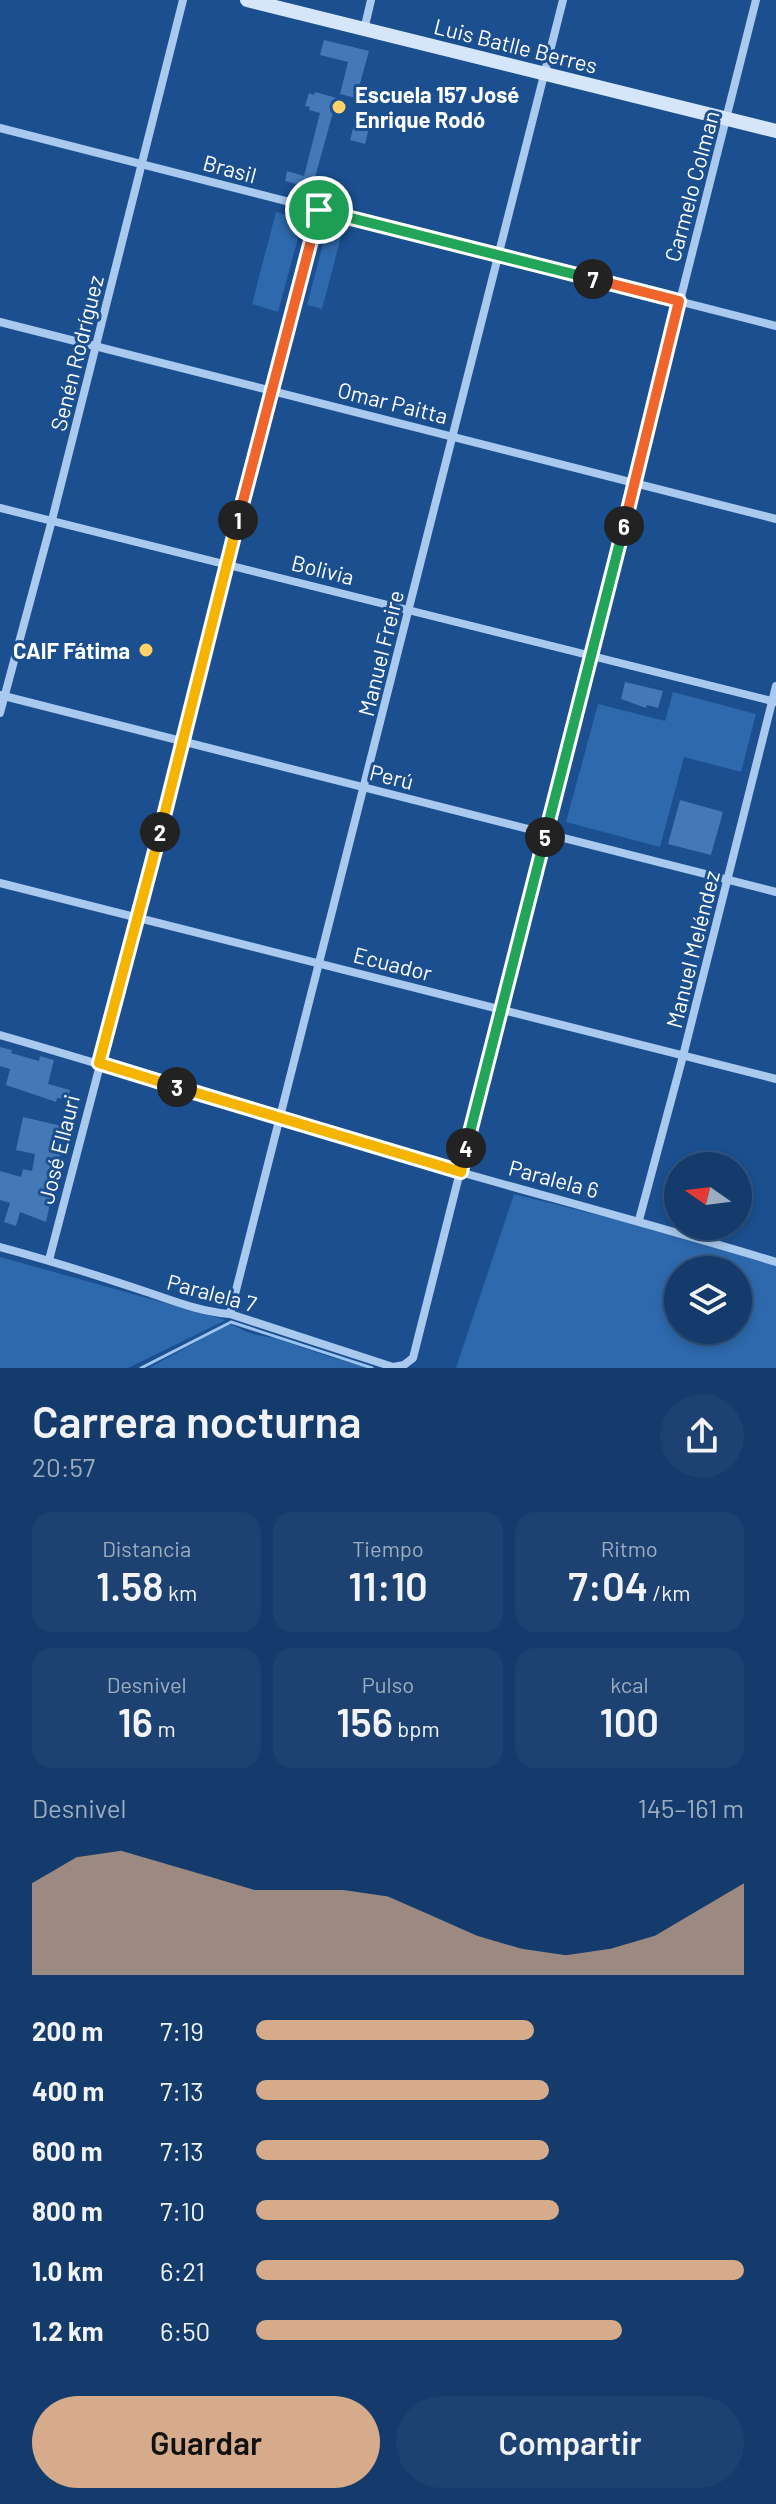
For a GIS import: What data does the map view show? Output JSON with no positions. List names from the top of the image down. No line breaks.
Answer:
{"streets":{"street":["Luis Batlle Berres","Brasil","Carmelo Colman","Senén Rodríguez","Omar Paitta","Bolivia","Manuel Freire","Perú","Manuel Meléndez","Ecuador","José Ellauri","Paralela 6","Paralela 7"]},"crossings":[["Luis Batlle Berres","Carmelo Colman"],["Luis Batlle Berres","Manuel Freire"],["Brasil","Carmelo Colman"],["Brasil","Senén Rodríguez"],["Brasil","Manuel Freire"],["Brasil","José Ellauri"],["Carmelo Colman","Omar Paitta"],["Carmelo Colman","Bolivia"],["Carmelo Colman","Perú"],["Carmelo Colman","Ecuador"],["Carmelo Colman","Paralela 6"],["Carmelo Colman","Paralela 7"],["Senén Rodríguez","Omar Paitta"],["Senén Rodríguez","Bolivia"],["Senén Rodríguez","Perú"],["Omar Paitta","Manuel Freire"],["Omar Paitta","José Ellauri"],["Bolivia","Manuel Freire"],["Bolivia","Manuel Meléndez"],["Bolivia","José Ellauri"],["Manuel Freire","Perú"],["Manuel Freire","Ecuador"],["Manuel Freire","Paralela 6"],["Manuel Freire","Paralela 7"],["Perú","Manuel Meléndez"],["Perú","José Ellauri"],["Manuel Meléndez","Ecuador"],["Manuel Meléndez","Paralela 6"],["Ecuador","José Ellauri"],["José Ellauri","Paralela 6"],["José Ellauri","Paralela 7"]],"places":["Escuela 157 José Enrique Rodó","CAIF Fátima"],"north":"left","page":{"pins":["7","1","6","2","5","3","4"],"heading":["Carrera nocturna","20:57"],"stats":[["Distancia","1.58 km"],["Tiempo","11:10"],["Ritmo","7:04 /km"],["Desnivel","16 m"],["Pulso","156 bpm"],["kcal","100"]],"chart":["Desnivel","145–161 m"],"list":[{"name":"200 m","note":"7:19"},{"name":"400 m","note":"7:13"},{"name":"600 m","note":"7:13"},{"name":"800 m","note":"7:10"},{"name":"1.0 km","note":"6:21"},{"name":"1.2 km","note":"6:50"}],"buttons":["Guardar","Compartir"]}}
